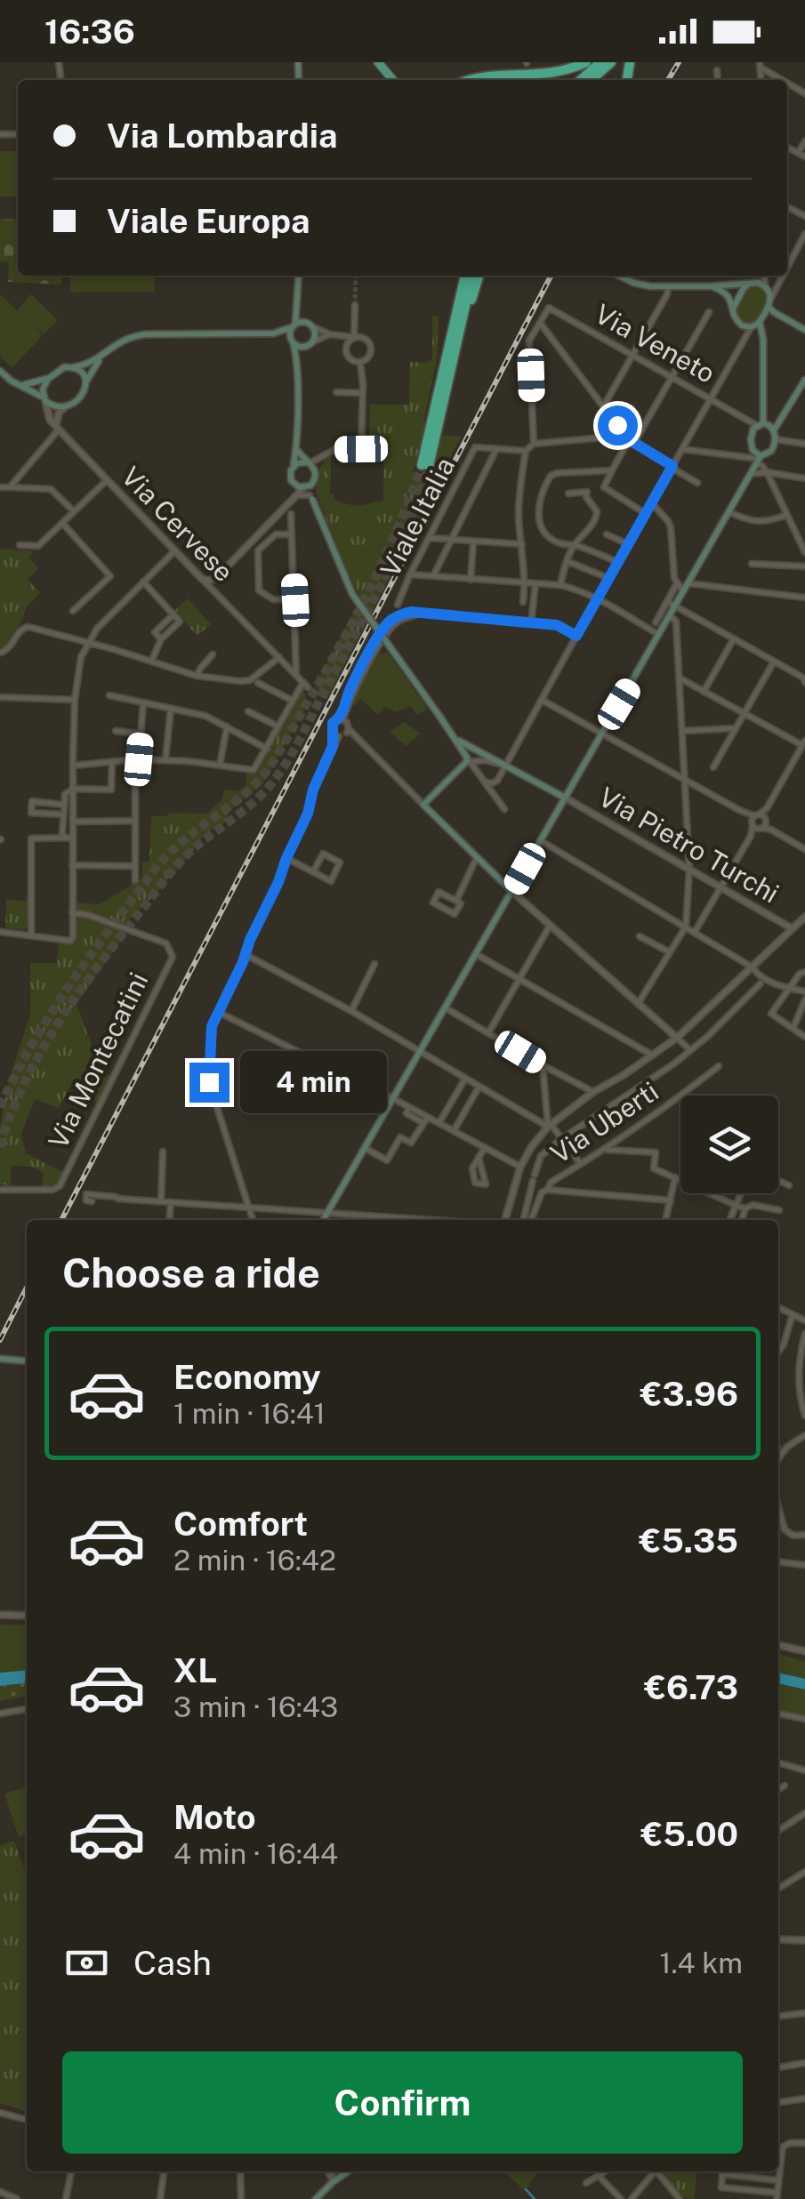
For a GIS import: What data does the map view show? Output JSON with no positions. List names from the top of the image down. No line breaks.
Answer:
{"streets":{"street":["Via Veneto","Viale Italia","Via Cervese","Via Pietro Turchi","Via Montecatini","Via Uberti"]},"page":{"status":"16:36","banner":["Via Lombardia","Viale Europa"],"bubble":"4 min","heading":"Choose a ride","list":[{"name":"Economy","note":"1 min · 16:41","value":"€3.96"},{"name":"Comfort","note":"2 min · 16:42","value":"€5.35"},{"name":"XL","note":"3 min · 16:43","value":"€6.73"},{"name":"Moto","note":"4 min · 16:44","value":"€5.00"}],"pay":["Cash","1.4 km"],"buttons":"Confirm"}}
